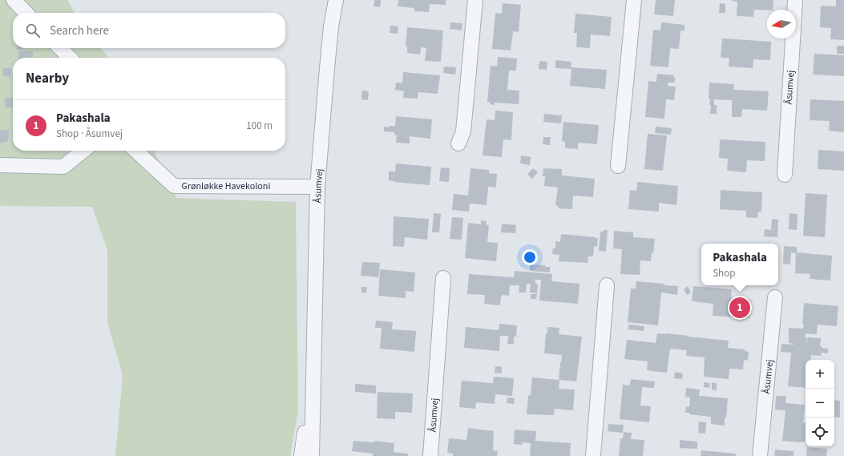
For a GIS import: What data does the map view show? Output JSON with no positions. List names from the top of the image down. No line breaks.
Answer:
{"streets":{"street":["Åsumvej","Grønløkke Havekoloni"]},"crossings":[["Åsumvej","Grønløkke Havekoloni"]],"north":"left","page":{"search":"Search here","heading":"Nearby","list":[{"mark":"1","name":"Pakashala","note":"Shop · Åsumvej","value":"100 m"}],"popup":["Pakashala","Shop"],"pins":"1","map_buttons":["+","−"]}}
